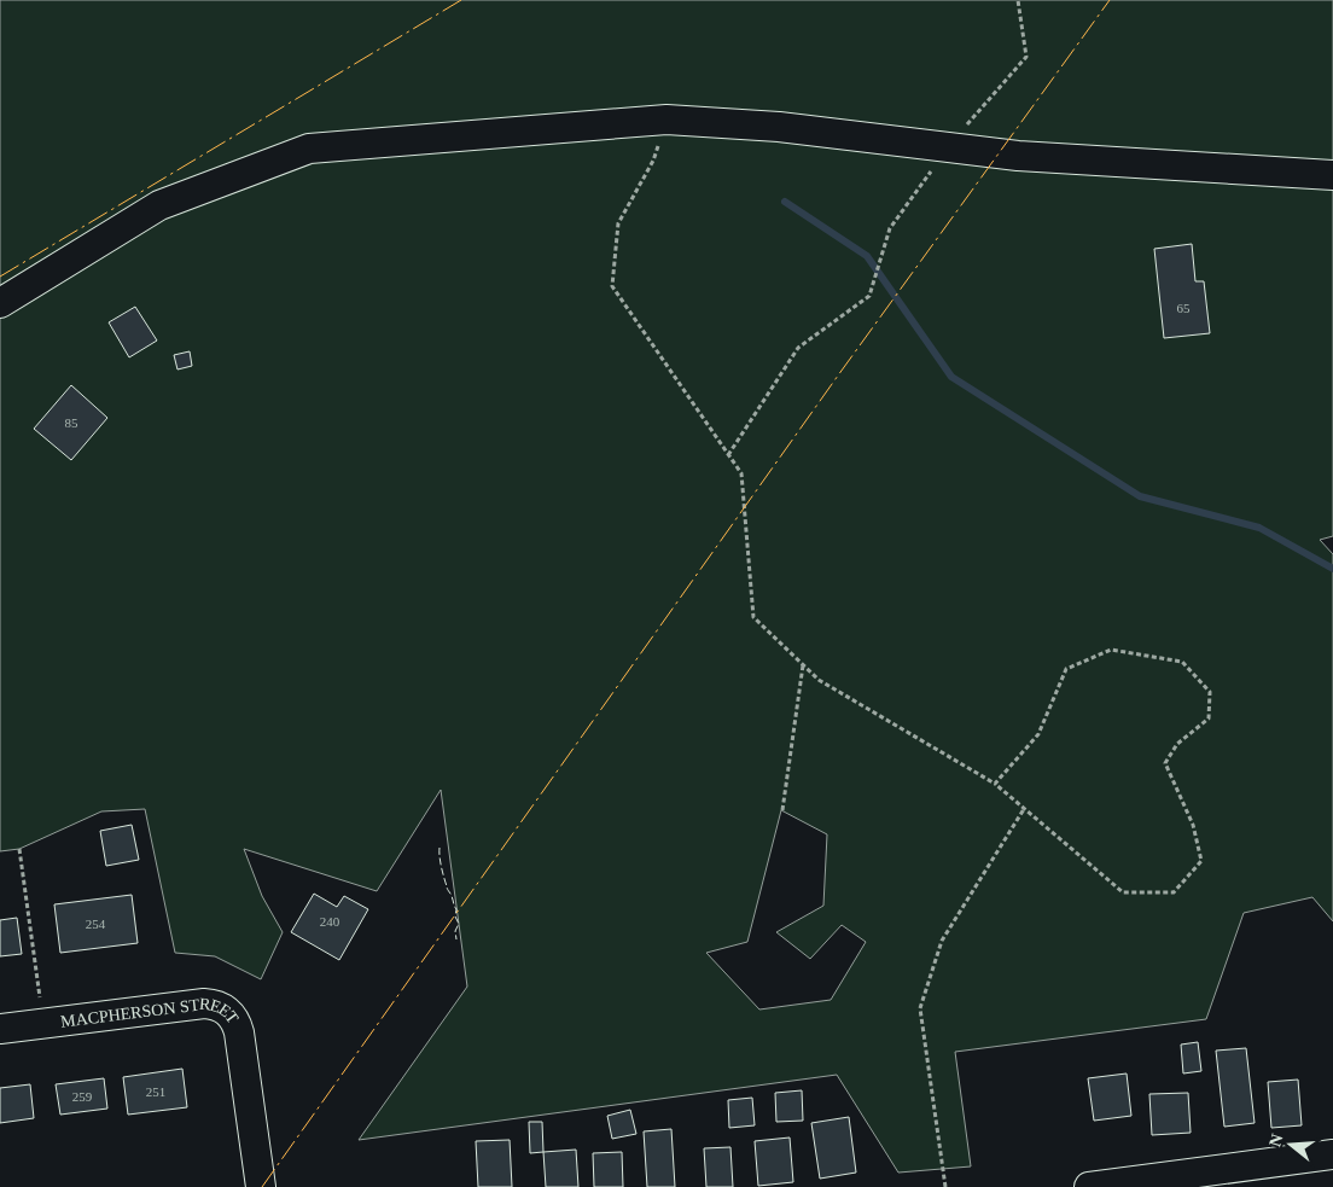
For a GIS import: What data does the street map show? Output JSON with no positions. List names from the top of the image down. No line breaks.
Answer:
{"streets":{"street":["MACPHERSON STREET"]},"house_numbers":["65","85","240","254","251","259"],"north":"left"}
